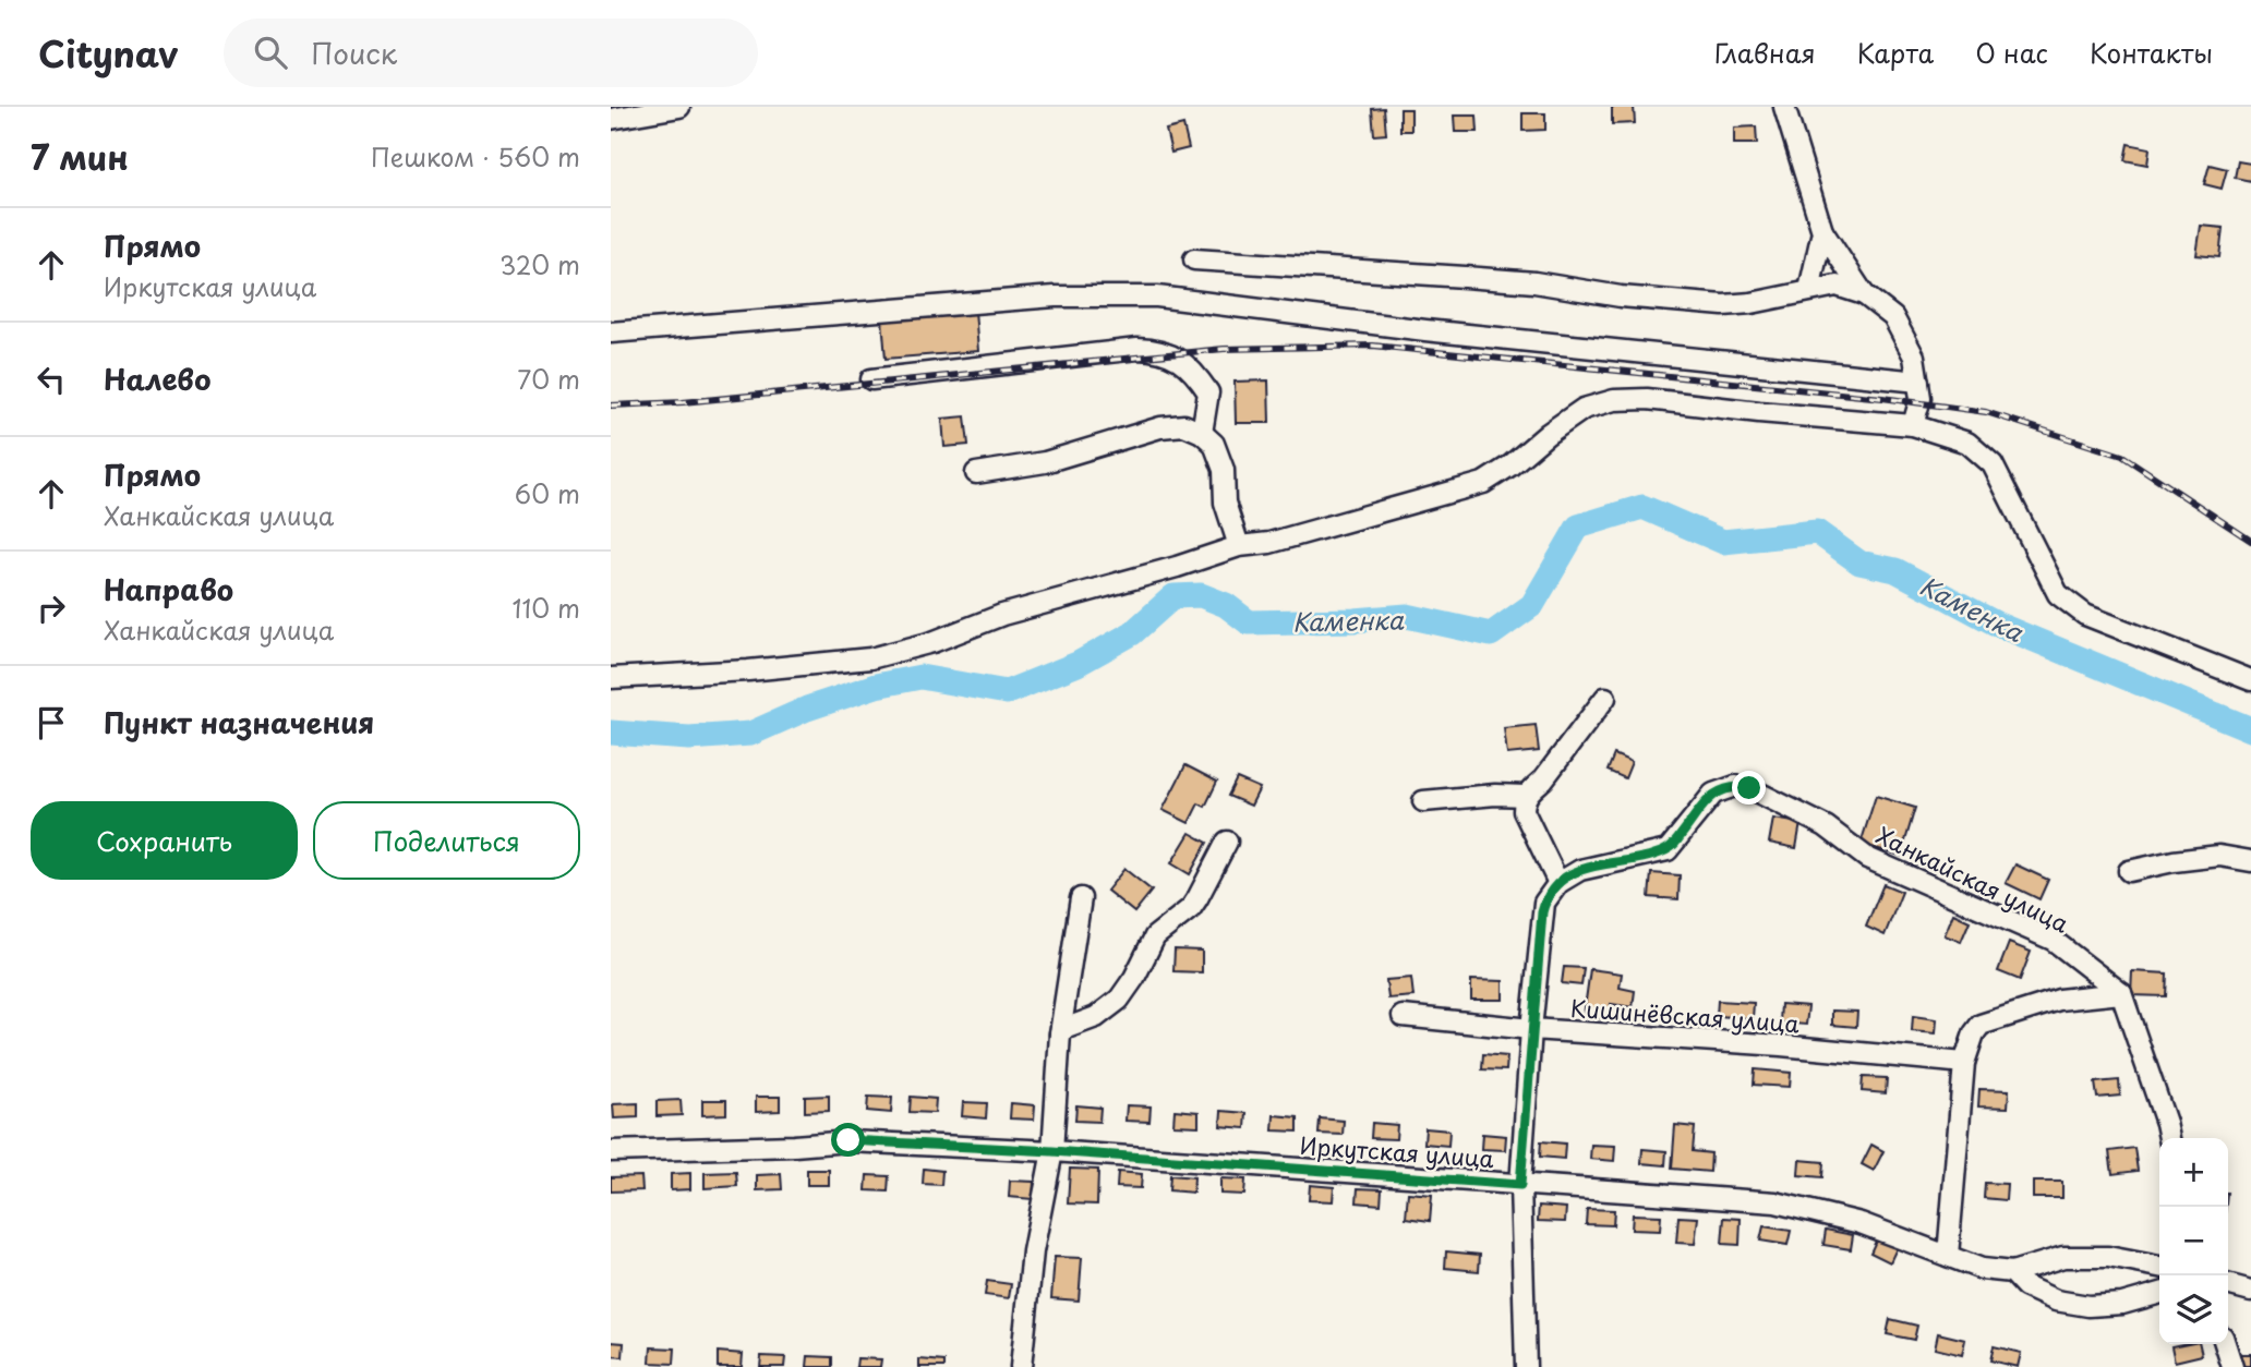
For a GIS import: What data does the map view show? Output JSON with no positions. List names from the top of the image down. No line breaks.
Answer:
{"streets":{"street":["Ханкайская улица","Кишинёвская улица","Иркутская улица"]},"water":["Каменка"],"page":{"header":"Citynav","search":"Поиск","nav":["Главная","Карта","О нас","Контакты"],"heading":["7 мин","Пешком · 560 m"],"list":[["Прямо","Иркутская улица","320 m"],["Налево","70 m"],["Прямо","Ханкайская улица","60 m"],["Направо","Ханкайская улица","110 m"],"Пункт назначения"],"buttons":["Сохранить","Поделиться"],"map_buttons":["+","−"]}}
